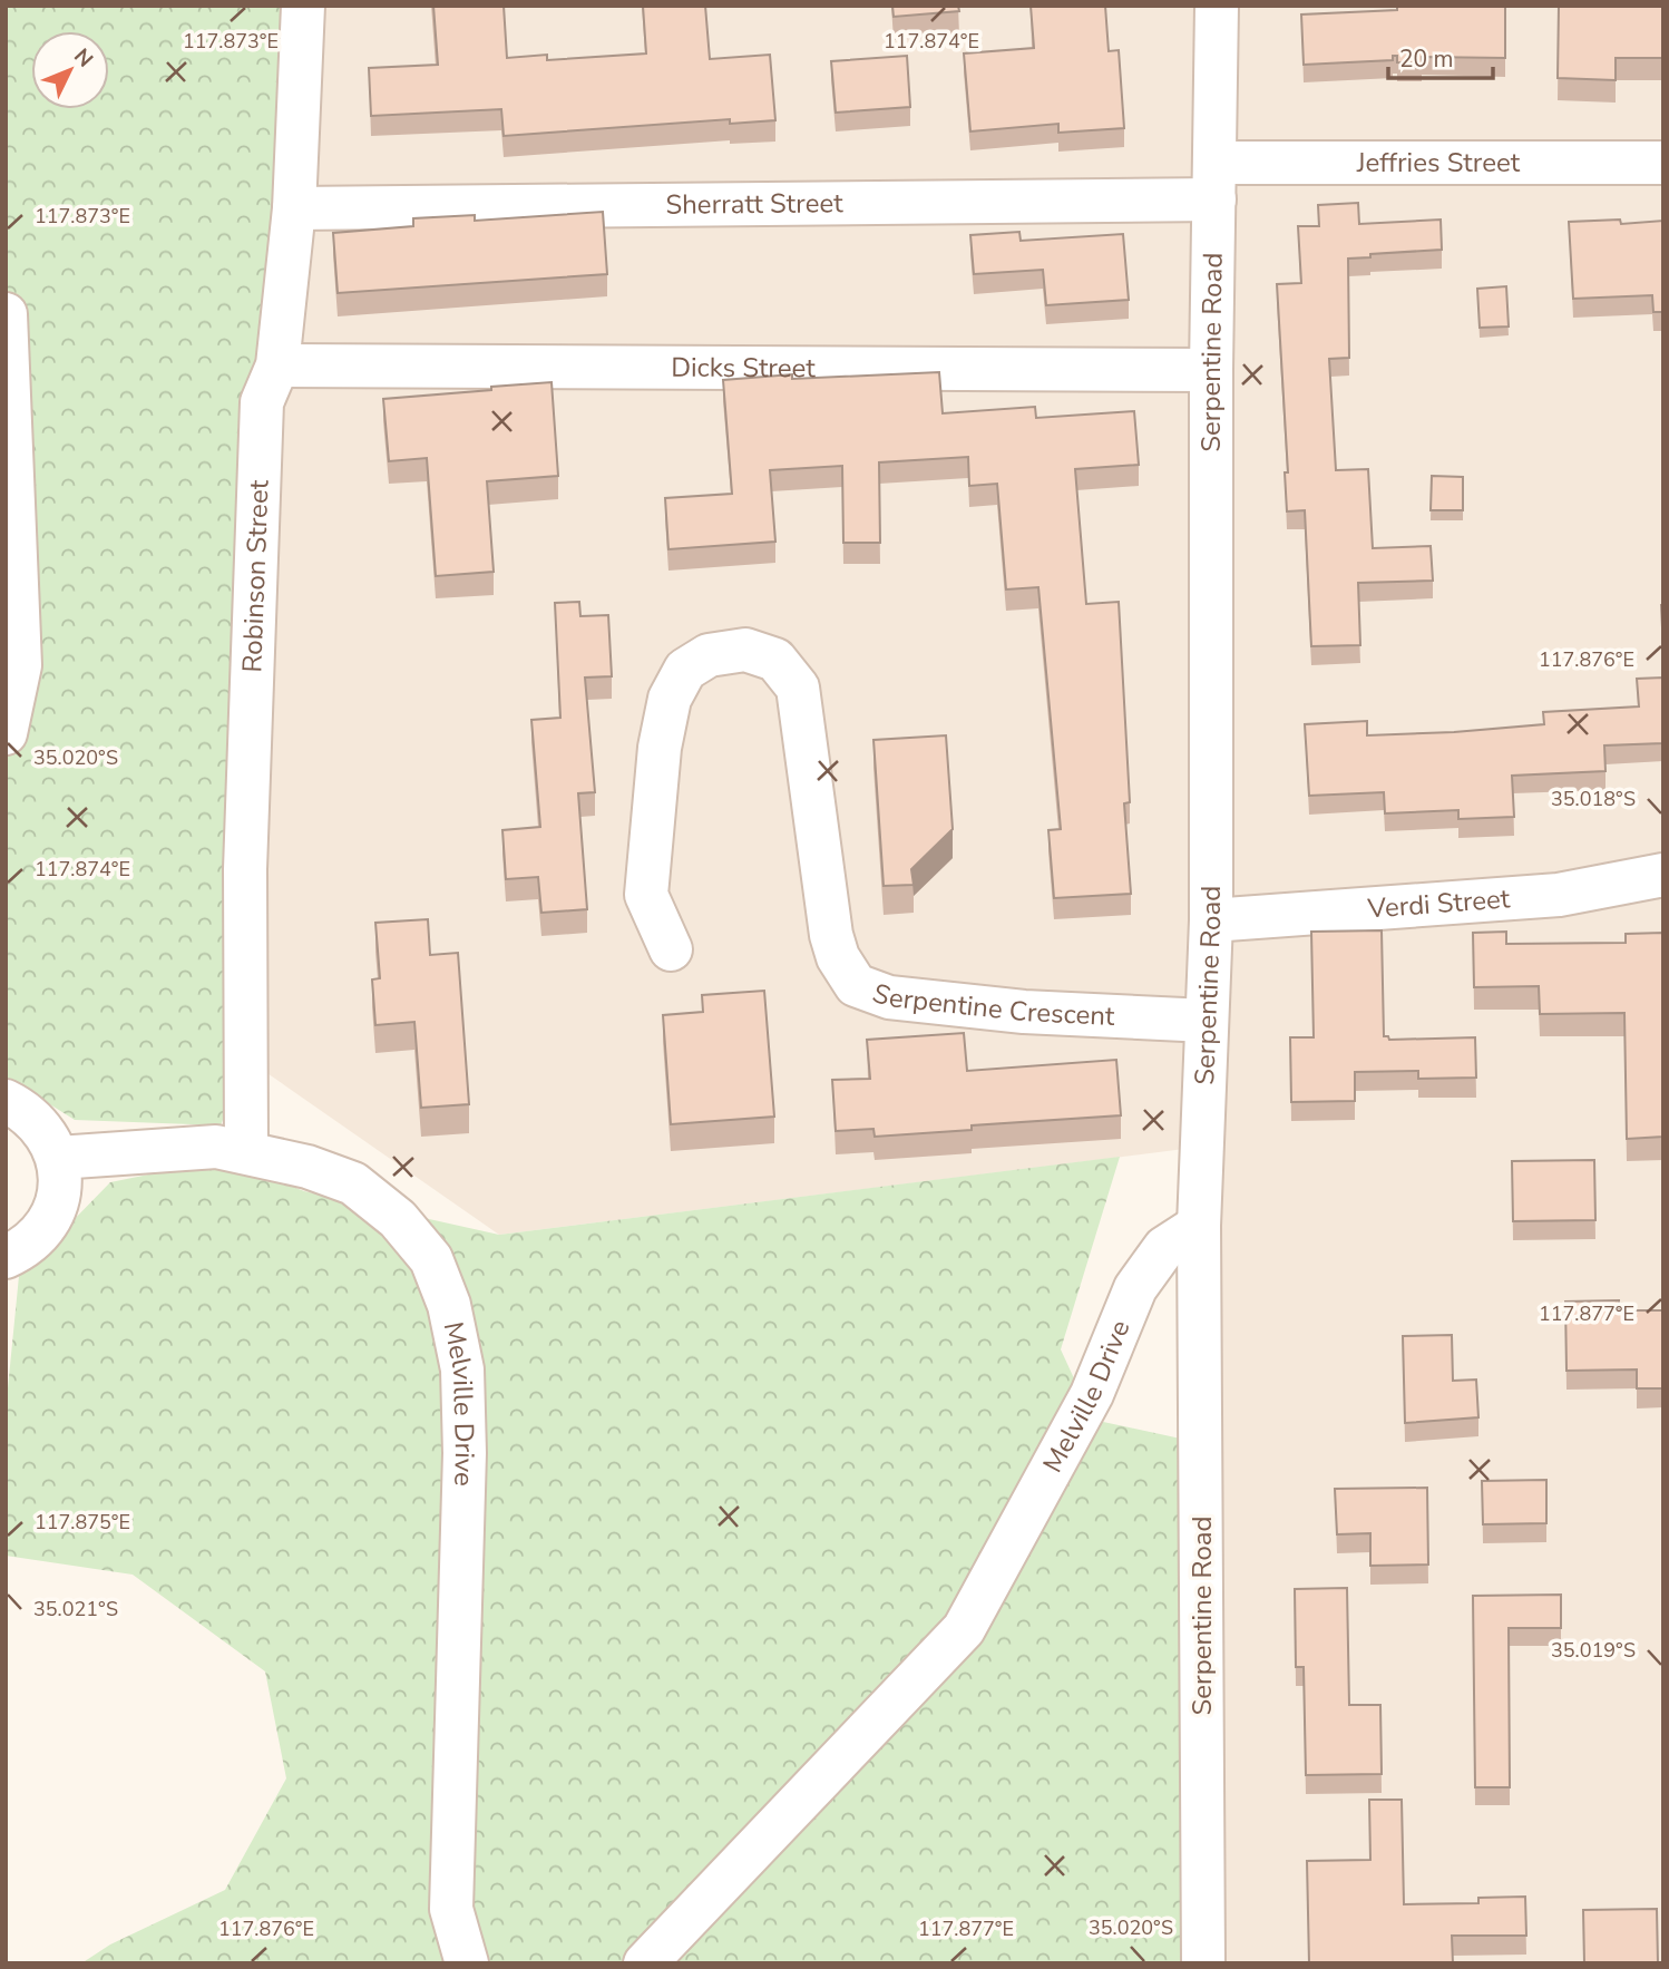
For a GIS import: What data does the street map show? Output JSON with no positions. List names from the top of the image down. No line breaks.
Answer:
{"streets":{"street":["Jeffries Street","Sherratt Street","Serpentine Road","Dicks Street","Robinson Street","Verdi Street","Serpentine Crescent","Melville Drive"]},"crossings":[["Jeffries Street","Sherratt Street"],["Jeffries Street","Serpentine Road"],["Sherratt Street","Serpentine Road"],["Sherratt Street","Robinson Street"],["Serpentine Road","Dicks Street"],["Serpentine Road","Verdi Street"],["Serpentine Road","Serpentine Crescent"],["Serpentine Road","Melville Drive"],["Dicks Street","Robinson Street"],["Robinson Street","Melville Drive"]],"scale_bar":"20 m","north":"top right","coordinates":["117.873°E","117.874°E","117.876°E","35.020°S","35.018°S","117.877°E","117.875°E","35.021°S","35.019°S"]}
